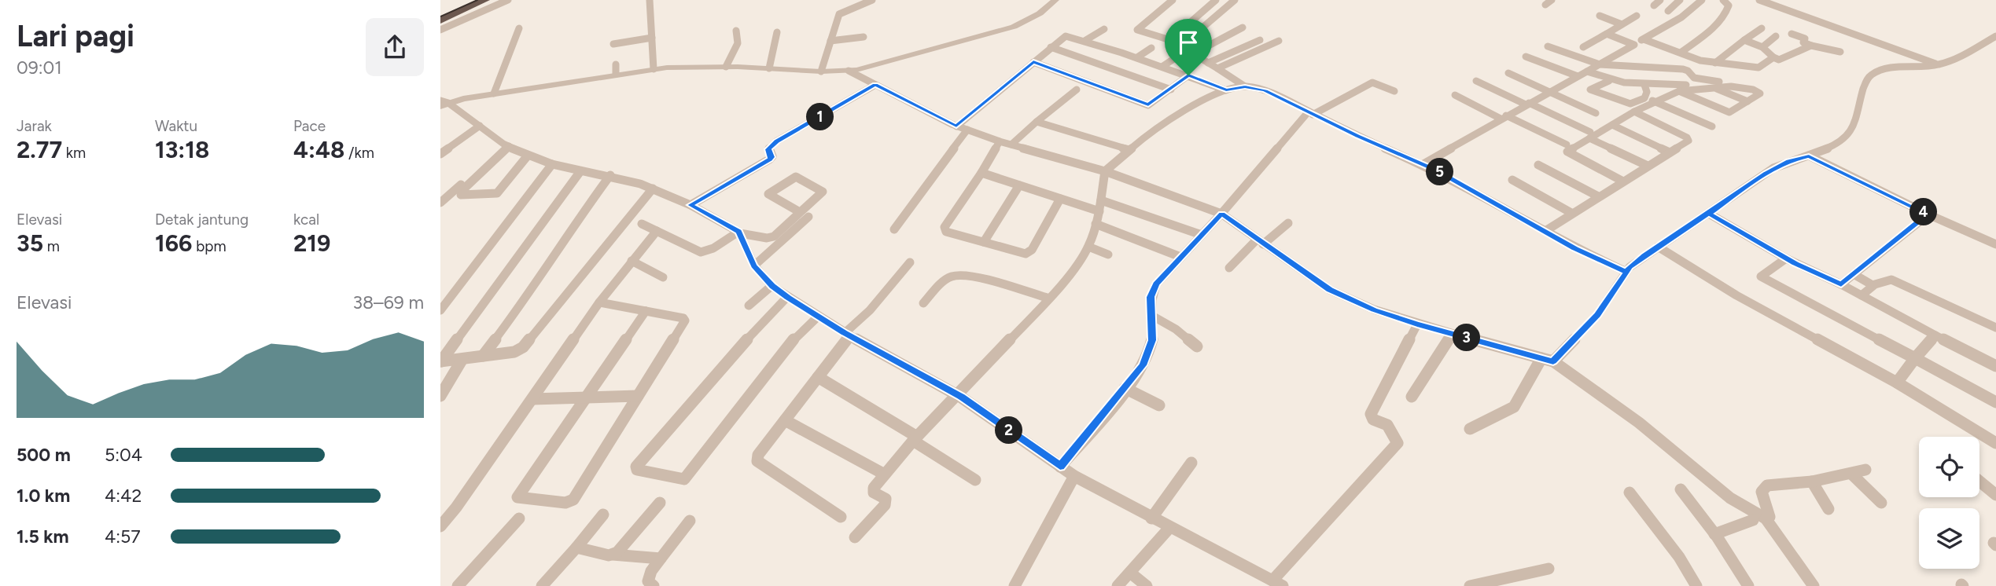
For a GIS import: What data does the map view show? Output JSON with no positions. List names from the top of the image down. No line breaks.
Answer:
{"page":{"heading":["Lari pagi","09:01"],"stats":[["Jarak","2.77 km"],["Waktu","13:18"],["Pace","4:48 /km"],["Elevasi","35 m"],["Detak jantung","166 bpm"],["kcal","219"]],"pins":["1","5","4","3","2"],"chart":["Elevasi","38–69 m"],"list":[{"name":"500 m","note":"5:04"},{"name":"1.0 km","note":"4:42"},{"name":"1.5 km","note":"4:57"}]}}
